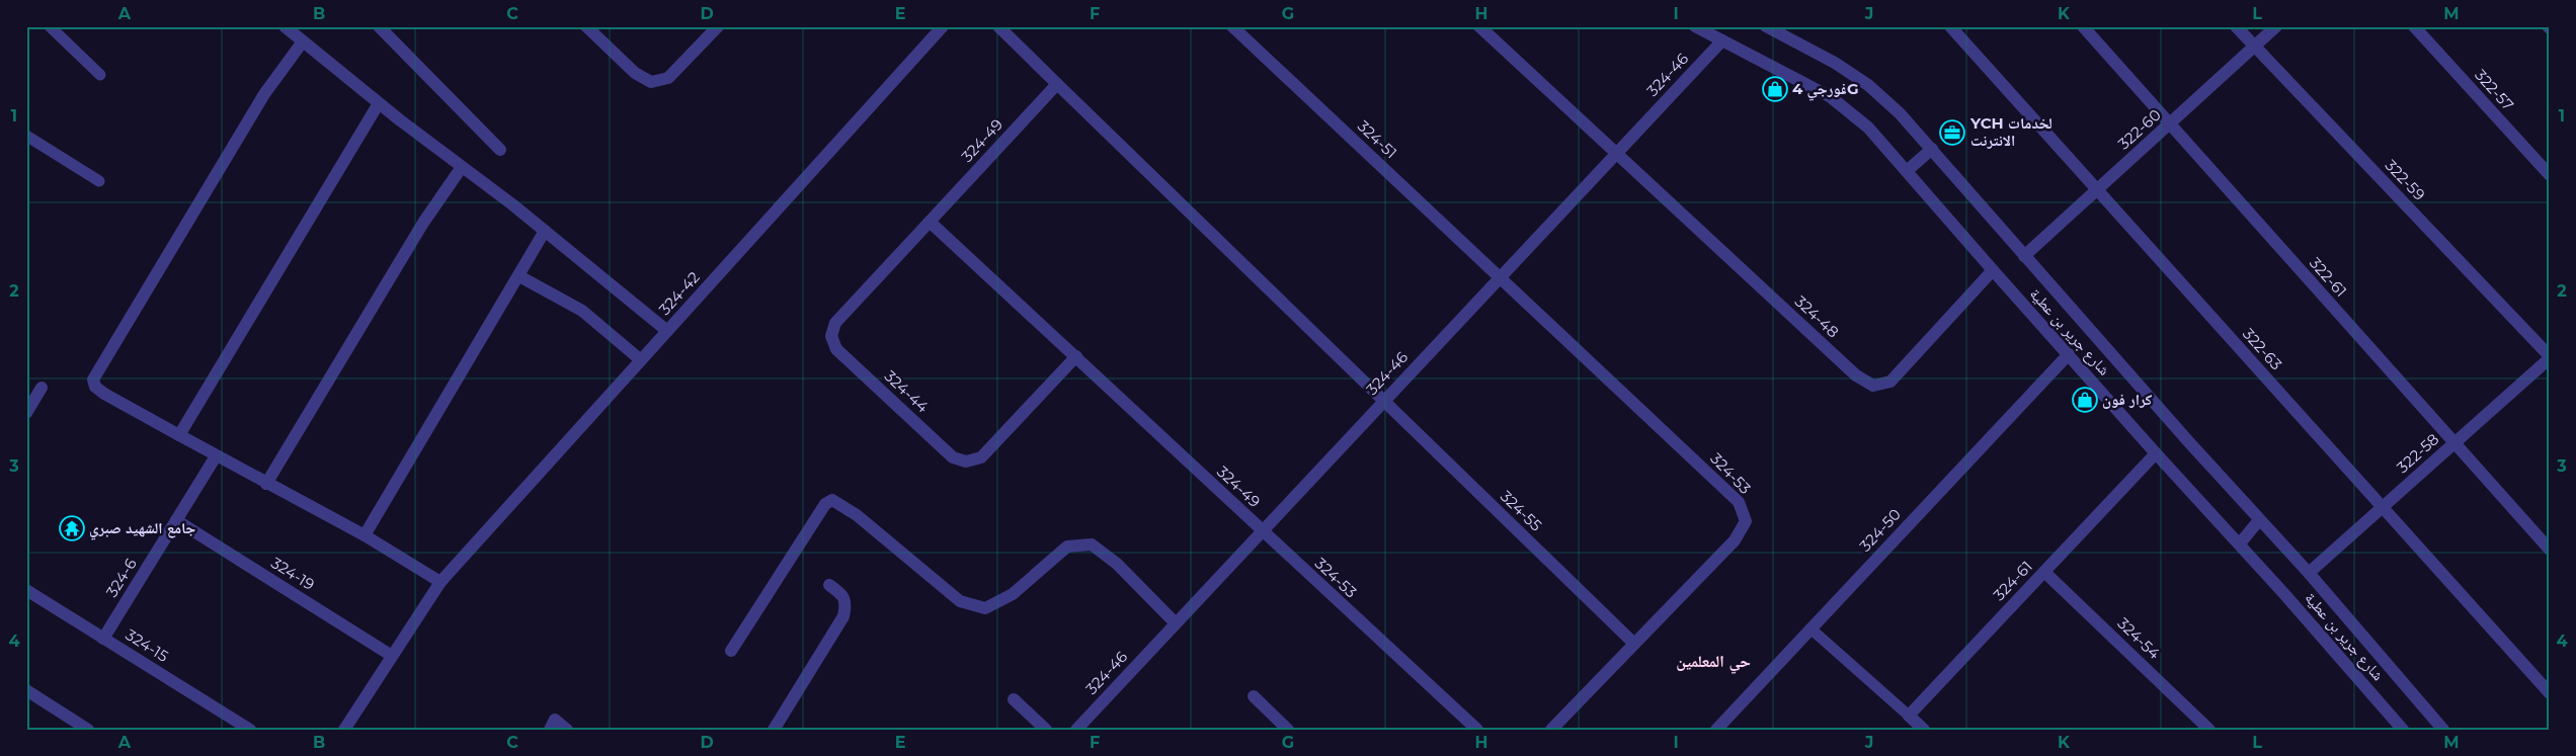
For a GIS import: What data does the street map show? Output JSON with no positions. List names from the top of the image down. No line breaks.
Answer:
{"streets":{"street":["324-46","322-57","322-60","324-51","324-49","322-59","322-61","324-42","324-48","شارع جرير بن عطية","322-63","324-44","322-58","324-53","324-55","324-50","324-19","324-6","324-61","324-54","324-15"]},"crossings":[["324-46","324-51"],["324-46","324-49"],["324-46","324-48"],["324-46","شارع جرير بن عطية"],["324-46","324-53"],["324-46","324-55"],["322-60","322-59"],["322-60","322-61"],["322-60","شارع جرير بن عطية"],["322-60","322-63"],["324-51","324-53"],["324-49","324-44"],["324-49","324-53"],["322-59","322-58"],["322-61","322-58"],["324-42","324-19"],["324-48","شارع جرير بن عطية"],["شارع جرير بن عطية","322-58"],["شارع جرير بن عطية","324-50"],["شارع جرير بن عطية","324-61"],["322-63","322-58"],["324-53","324-55"],["324-19","324-6"],["324-6","324-15"],["324-61","324-54"]],"districts":["حي المعلمين"],"places":{"shop":["فورجي 4G","كرار فون"],"office":["YCH لخدمات الانترنت"],"temple":["جامع الشهيد صبري"]},"grid":{"columns":["A","B","C","D","E","F","G","H","I","J","K","L","M"],"rows":["1","2","3","4"]}}
